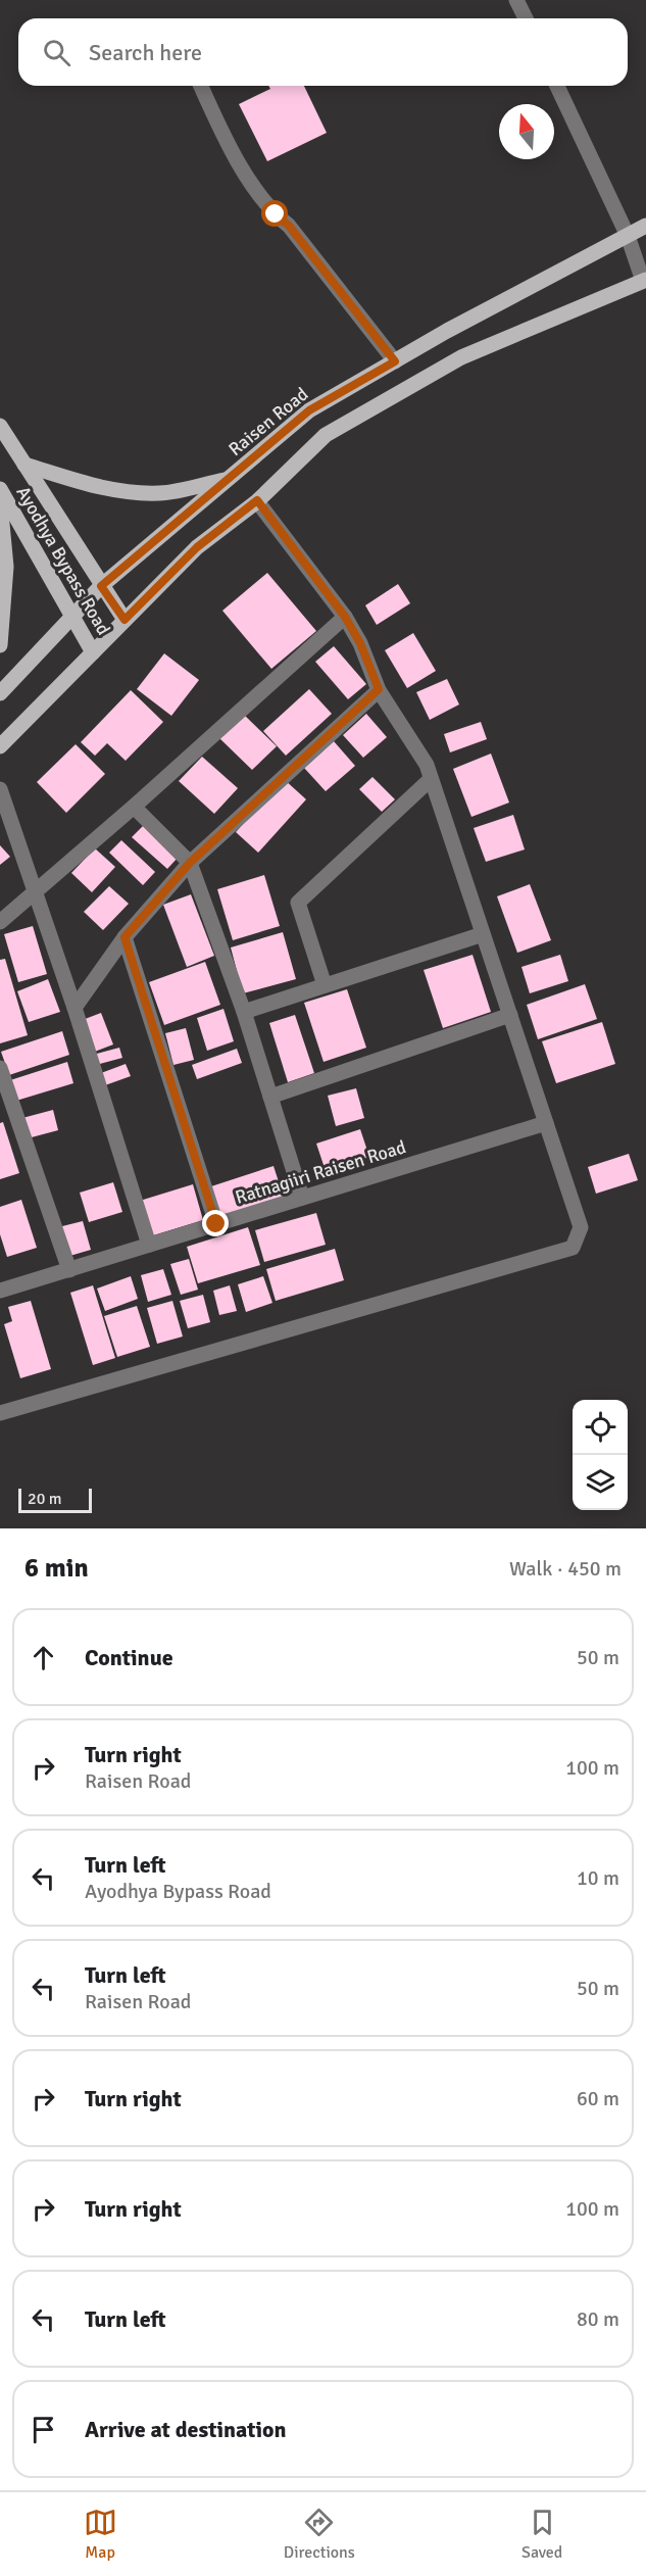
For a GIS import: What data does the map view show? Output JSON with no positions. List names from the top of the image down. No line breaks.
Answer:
{"streets":{"main road":["Raisen Road","Ayodhya Bypass Road"],"street":["Ratnagiiri Raisen Road"]},"crossings":[["Raisen Road","Ayodhya Bypass Road"]],"scale_bar":"20 m","north":"top","page":{"search":"Search here","scale":"20 m","heading":["6 min","Walk · 450 m"],"list":[["Continue","50 m"],["Turn right","Raisen Road","100 m"],["Turn left","Ayodhya Bypass Road","10 m"],["Turn left","Raisen Road","50 m"],["Turn right","60 m"],["Turn right","100 m"],["Turn left","80 m"],"Arrive at destination"],"nav":["Map","Directions","Saved"]}}
